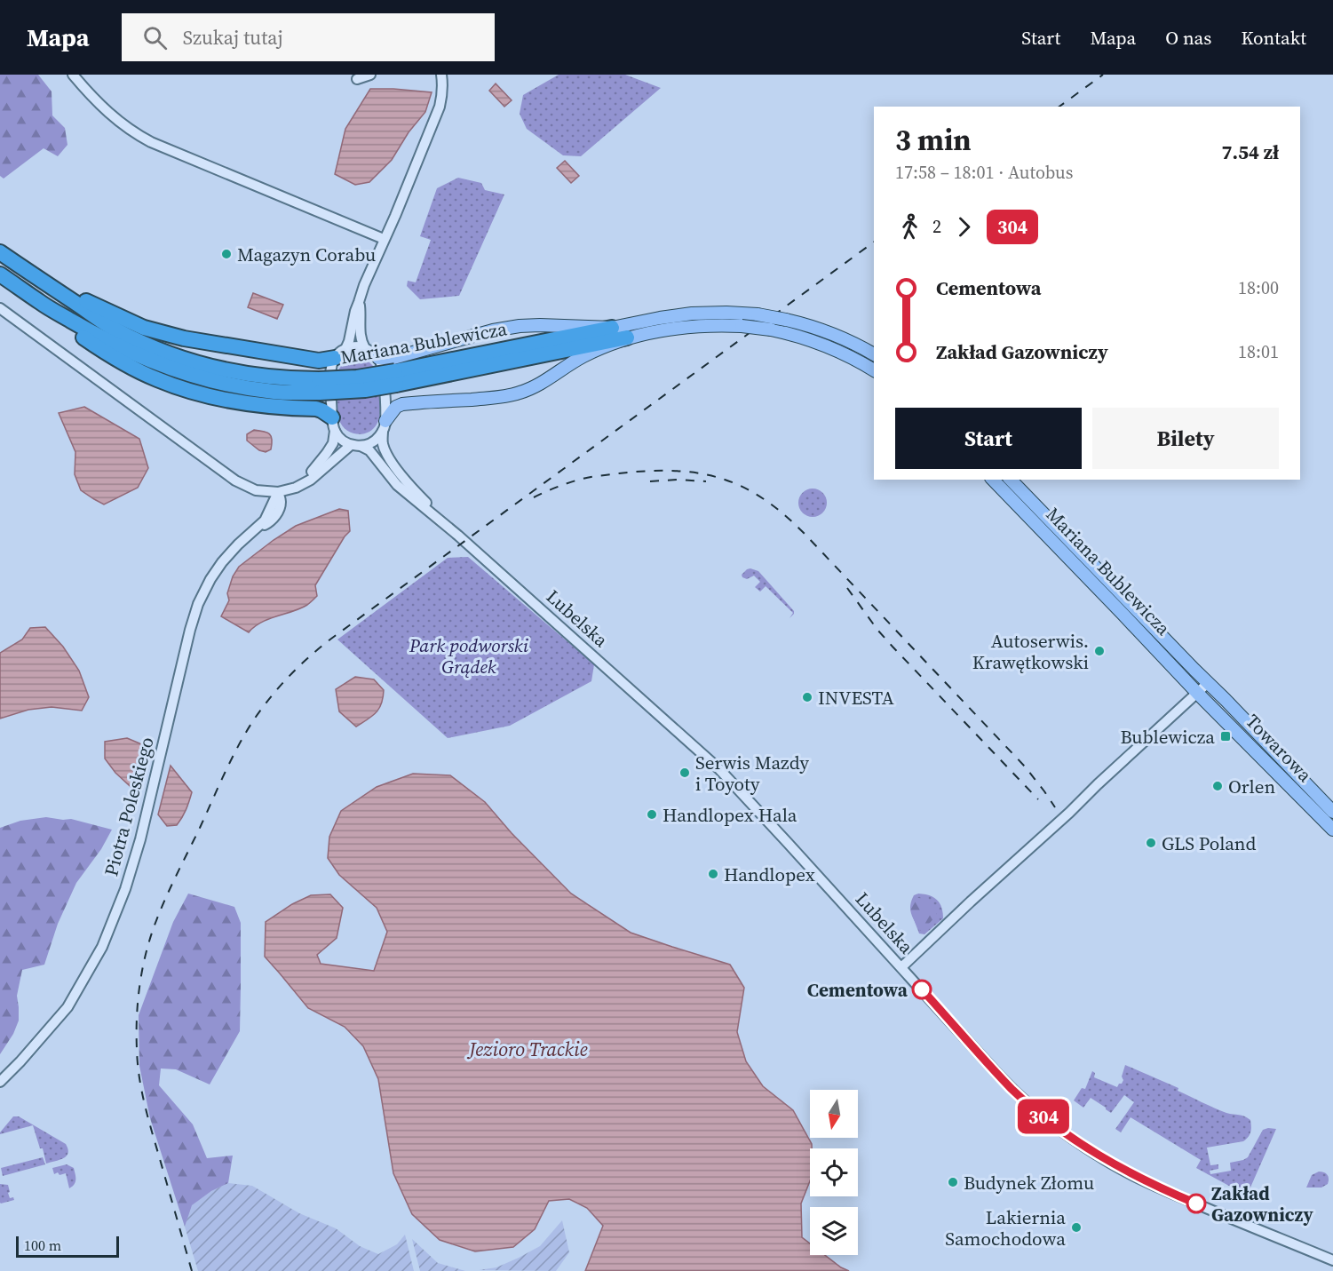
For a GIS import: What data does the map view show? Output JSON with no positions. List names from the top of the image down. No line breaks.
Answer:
{"streets":{"highway":["Mariana Bublewicza"],"main road":["Towarowa"],"street":["Lubelska","Piotra Poleskiego"]},"crossings":[["Mariana Bublewicza","Towarowa"]],"water":["Jezioro Trackie"],"parks":["Park podworski Grądek"],"places":{"other":["Magazyn Corabu","Autoserwis. Krawętkowski","INVESTA","Serwis Mazdy i Toyoty","Orlen","Handlopex Hala","GLS Poland","Handlopex","Cementowa","Budynek Złomu","Zakład Gazowniczy","Lakiernia Samochodowa"],"transit":["Bublewicza"]},"lines":["bus line 304"],"scale_bar":"100 m","north":"bottom","page":{"header":"Mapa","search":"Szukaj tutaj","nav":["Start","Mapa","O nas","Kontakt"],"on_map":"304","heading":["3 min","17:58 – 18:01 · Autobus","7.54 zł"],"legs":["2","304"],"list":[{"name":"Cementowa","value":"18:00"},{"name":"Zakład Gazowniczy","value":"18:01"}],"buttons":["Start","Bilety"],"scale":"100 m"}}
